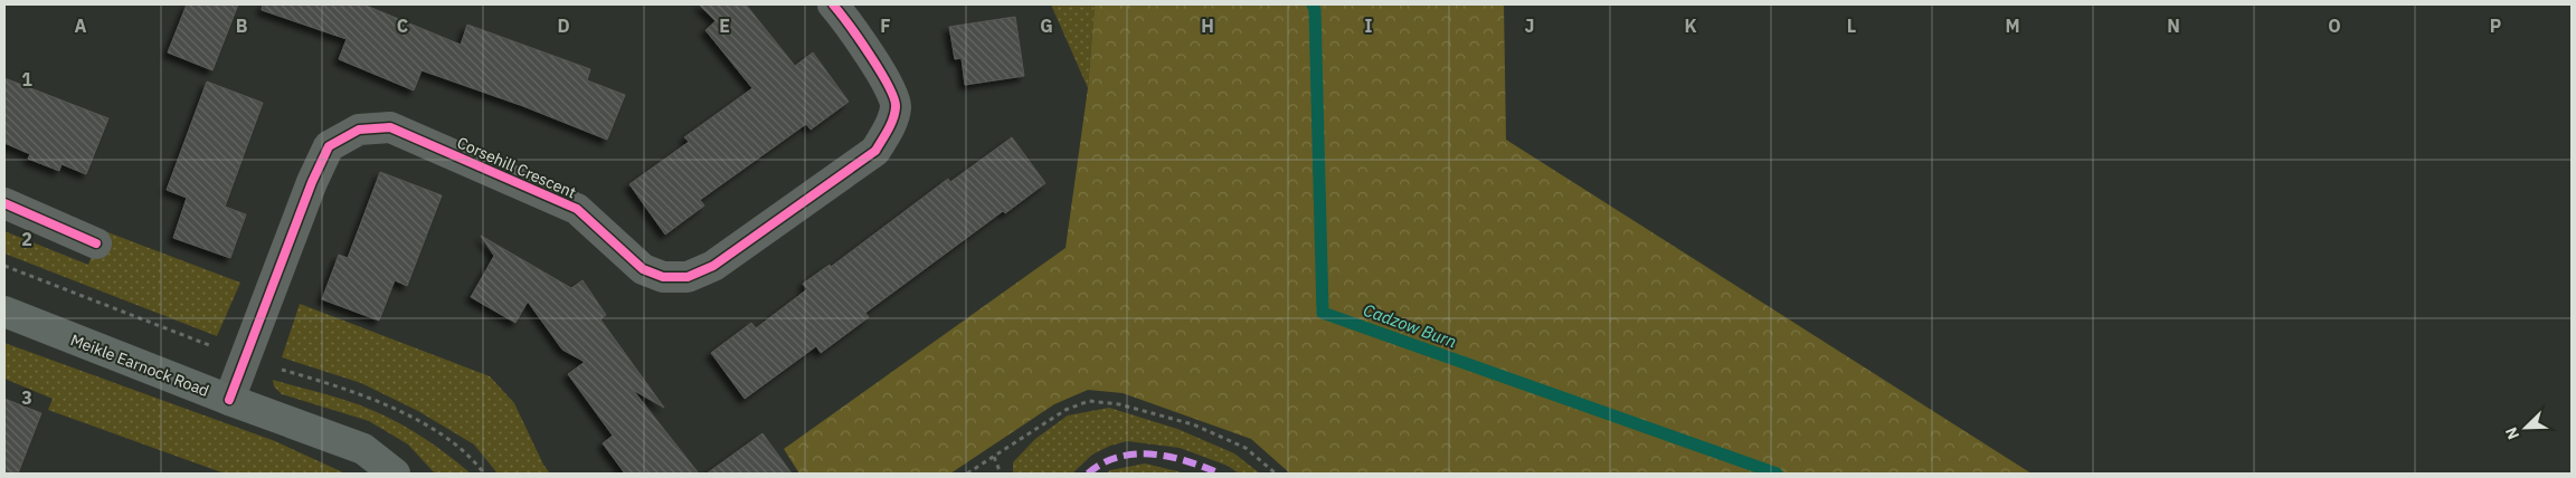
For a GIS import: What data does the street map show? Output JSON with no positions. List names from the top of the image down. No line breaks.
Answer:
{"streets":{"street":["Corsehill Crescent","Meikle Earnock Road"]},"crossings":[["Corsehill Crescent","Meikle Earnock Road"]],"water":["Cadzow Burn"],"north":"bottom left","grid":{"columns":["A","B","C","D","E","F","G","H","I","J","K","L","M","N","O","P"],"rows":["1","2","3"]}}
